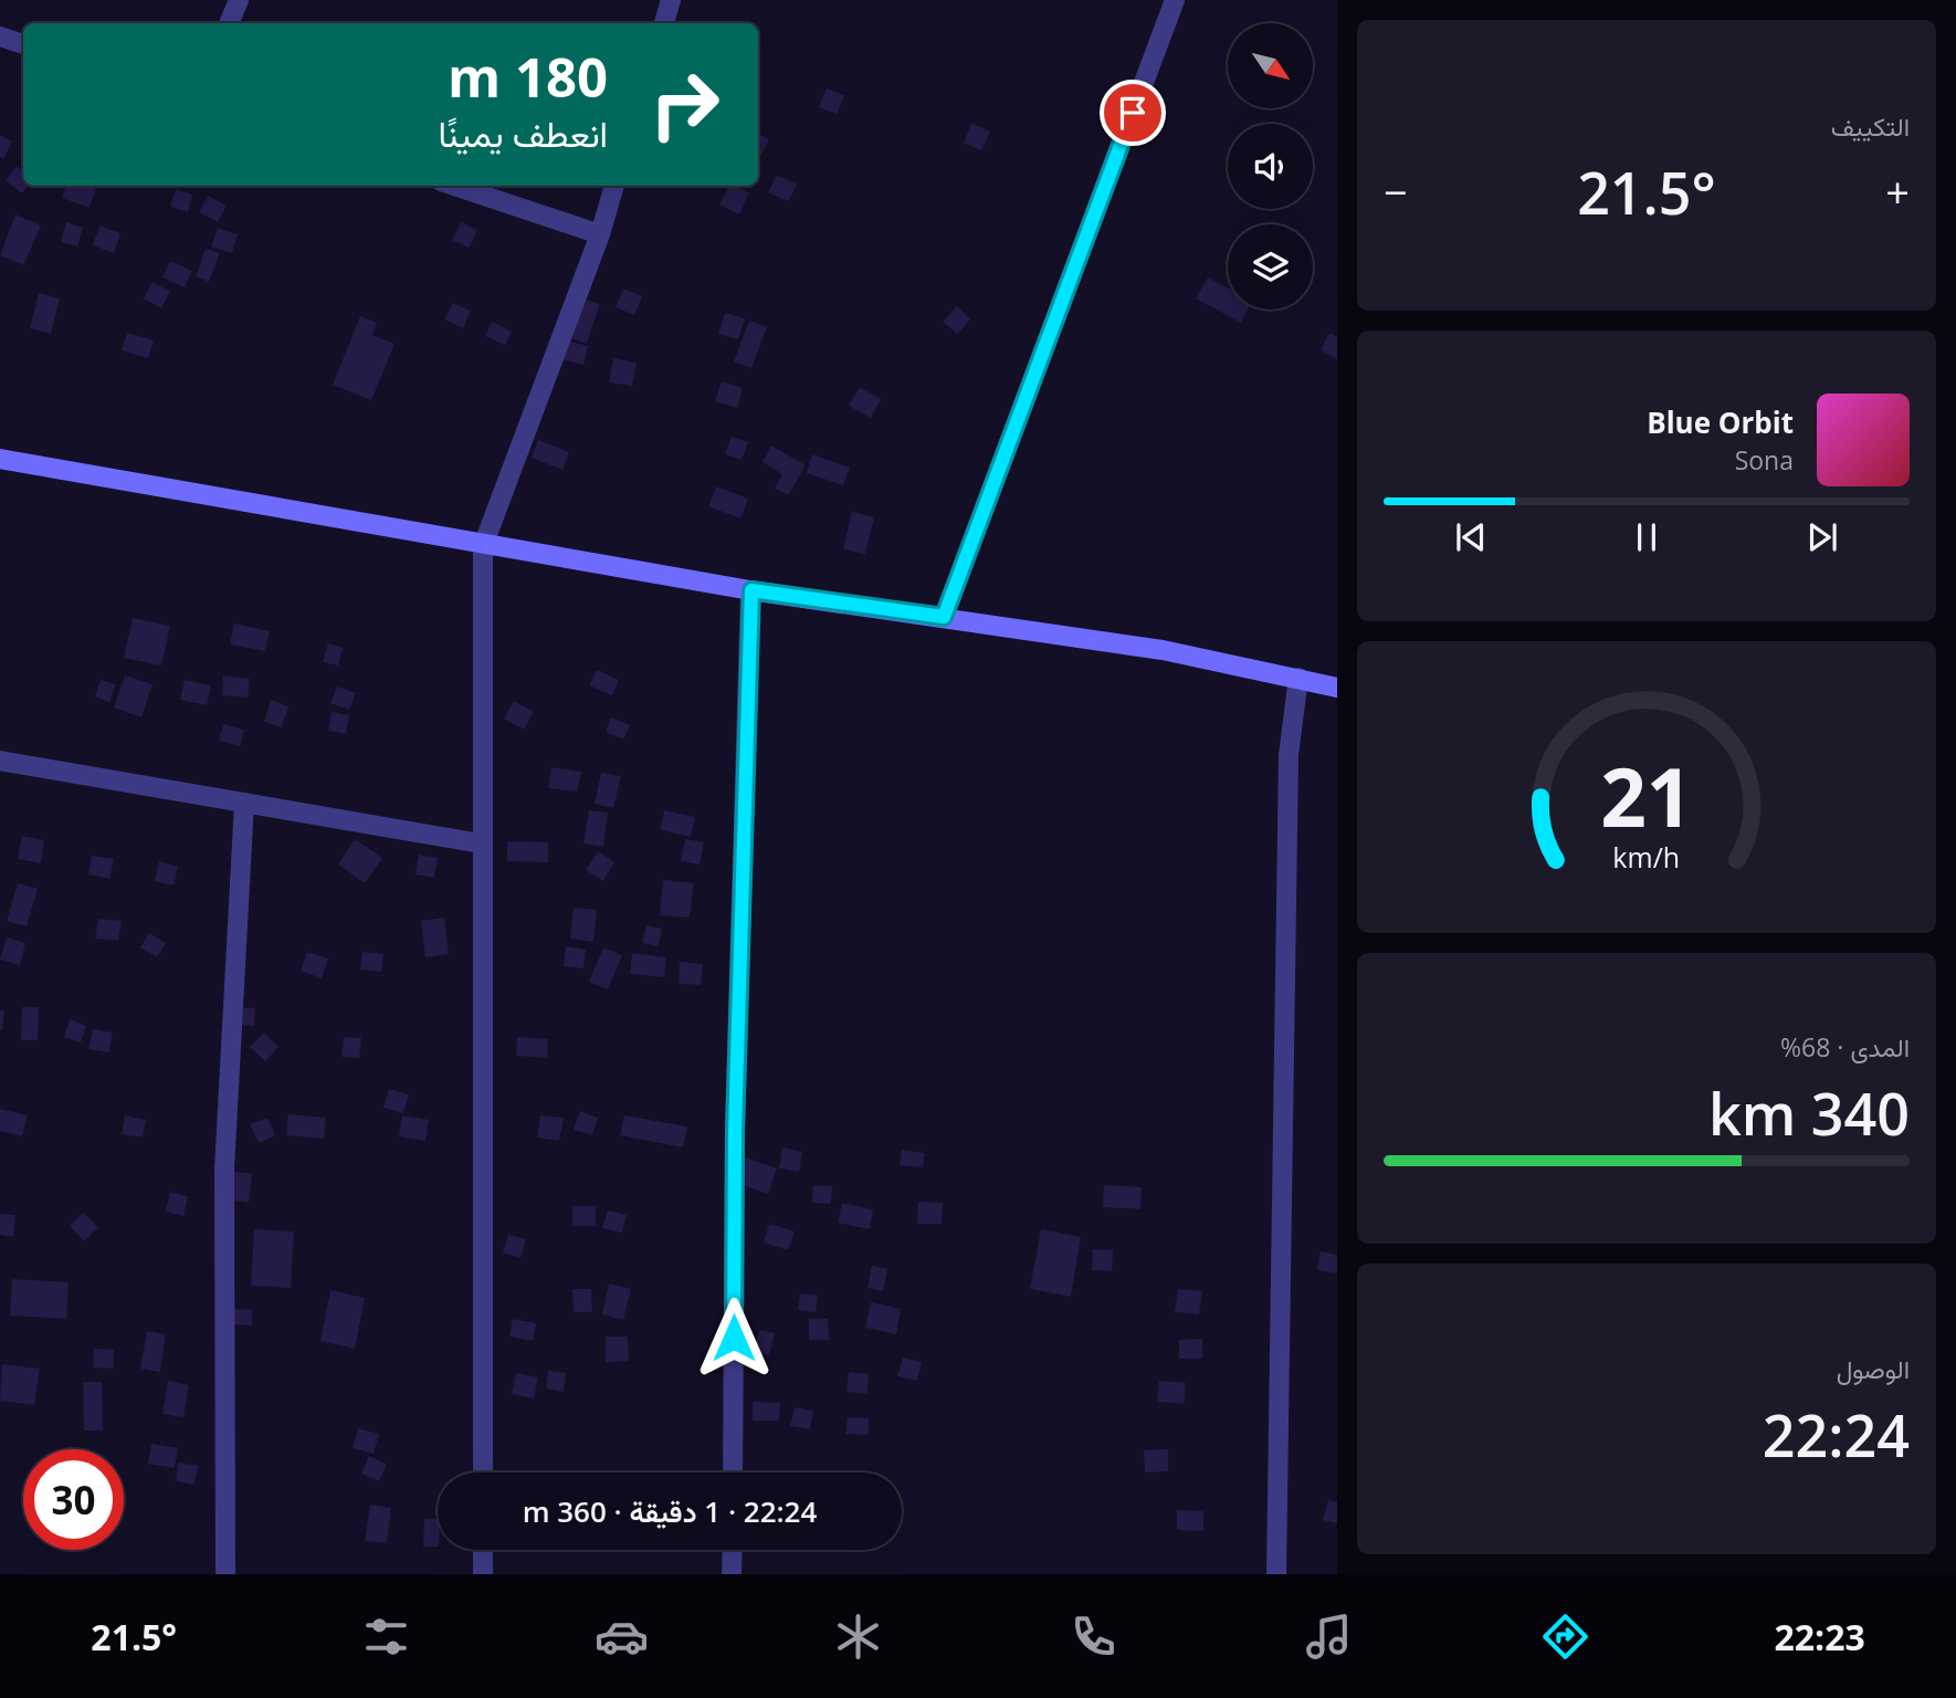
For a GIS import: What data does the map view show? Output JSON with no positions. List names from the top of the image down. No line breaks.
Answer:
{"north":"bottom right","page":{"tile":["التكييف",["المدى · 68%","340 km"],["الوصول","22:24"]],"turn":["180 m","انعطف يمينًا"],"heat":["−","21.5°","+"],"song":["Blue Orbit","Sona"],"limit":"30","trip":"22:24 · 1 دقيقة · 360 m","tabs":["22:23","21.5°"],"gauge":["21","km/h"]}}
